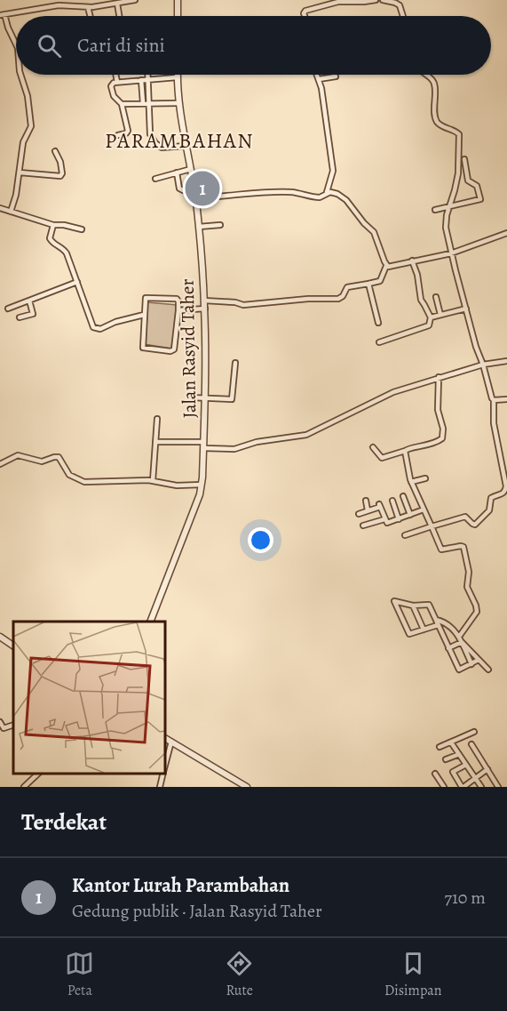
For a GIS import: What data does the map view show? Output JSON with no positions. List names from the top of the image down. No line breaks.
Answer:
{"streets":{"street":["Jalan Rasyid Taher"]},"districts":["PARAMBAHAN"],"page":{"search":"Cari di sini","pins":"1","heading":"Terdekat","list":[{"mark":"1","name":"Kantor Lurah Parambahan","note":"Gedung publik · Jalan Rasyid Taher","value":"710 m"}],"nav":["Peta","Rute","Disimpan"]}}
